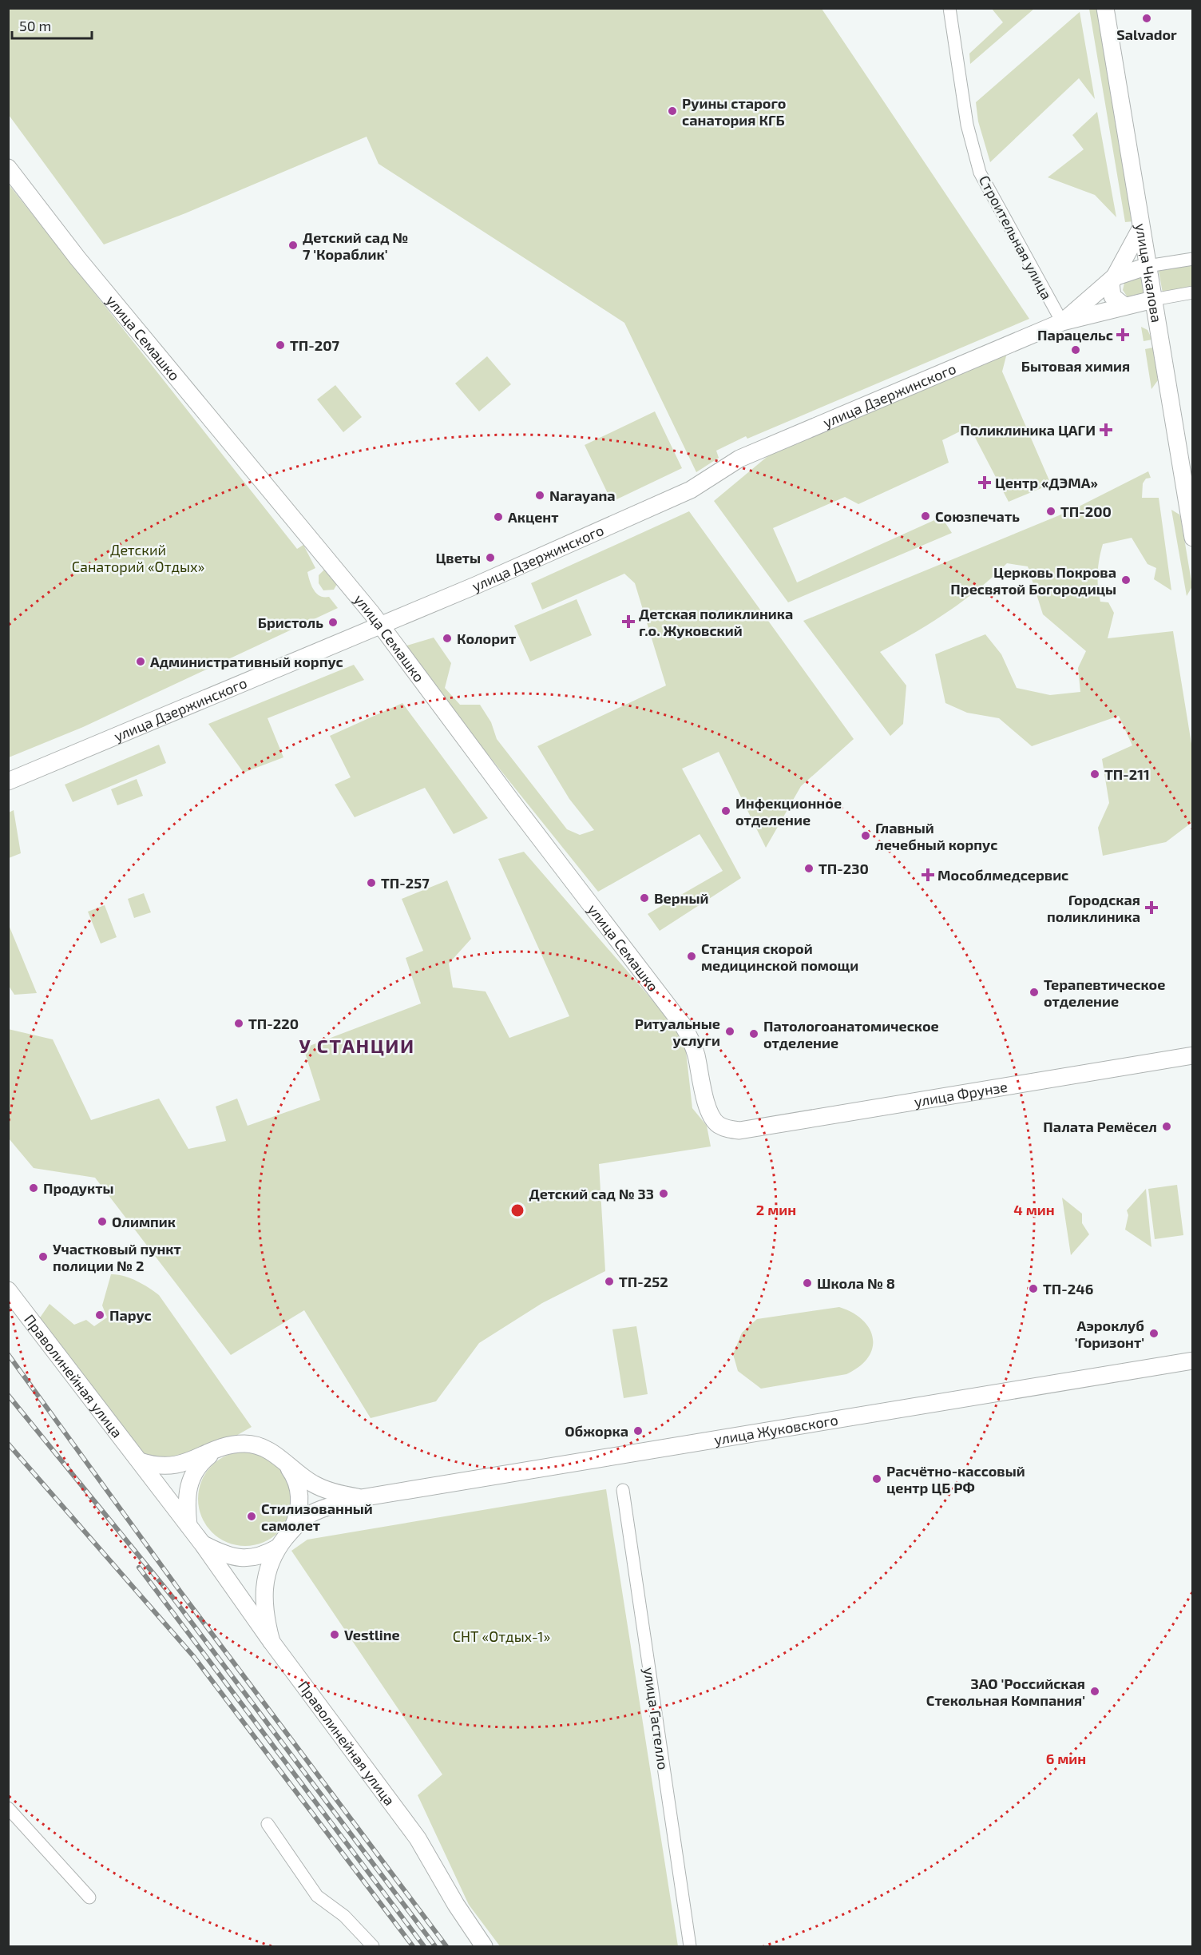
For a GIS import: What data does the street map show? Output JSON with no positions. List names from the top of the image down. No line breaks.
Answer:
{"streets":{"main road":["улица Чкалова","улица Семашко","улица Дзержинского","улица Фрунзе","Праволинейная улица","улица Жуковского"],"street":["Строительная улица","улица Гастелло"]},"crossings":[["Строительная улица","улица Дзержинского"],["улица Чкалова","улица Дзержинского"],["улица Семашко","улица Дзержинского"],["улица Семашко","улица Фрунзе"]],"districts":["У СТАНЦИИ"],"parks":["Детский Санаторий «Отдых»","СНТ «Отдых-1»"],"places":{"other":["Salvador","Руины старого санатория КГБ","Детский сад № 7 'Кораблик'","ТП-207","Бытовая химия","Narayana","ТП-200","Союзпечать","Акцент","Цветы","Церковь Покрова Пресвятой Богородицы","Бристоль","Колорит","Административный корпус","ТП-211","Инфекционное отделение","Главный лечебный корпус","ТП-230","ТП-257","Верный","Станция скорой медицинской помощи","Терапевтическое отделение","ТП-220","Ритуальные услуги","Патологоанатомическое отделение","Палата Ремёсел","Продукты","Детский сад № 33","Олимпик","Участковый пункт полиции № 2","ТП-252","Школа № 8","ТП-246","Парус","Аэроклуб 'Горизонт'","Обжорка","Расчётно-кассовый центр ЦБ РФ","Стилизованный самолет","Vestline","ЗАО 'Российская Стекольная Компания'"],"health":["Парацельс","Поликлиника ЦАГИ","Центр «ДЭМА»","Детская поликлиника г.о. Жуковский","Мособлмедсервис","Городская поликлиника"]},"scale_bar":"50 m","rings":["2 мин","4 мин","6 мин"]}
